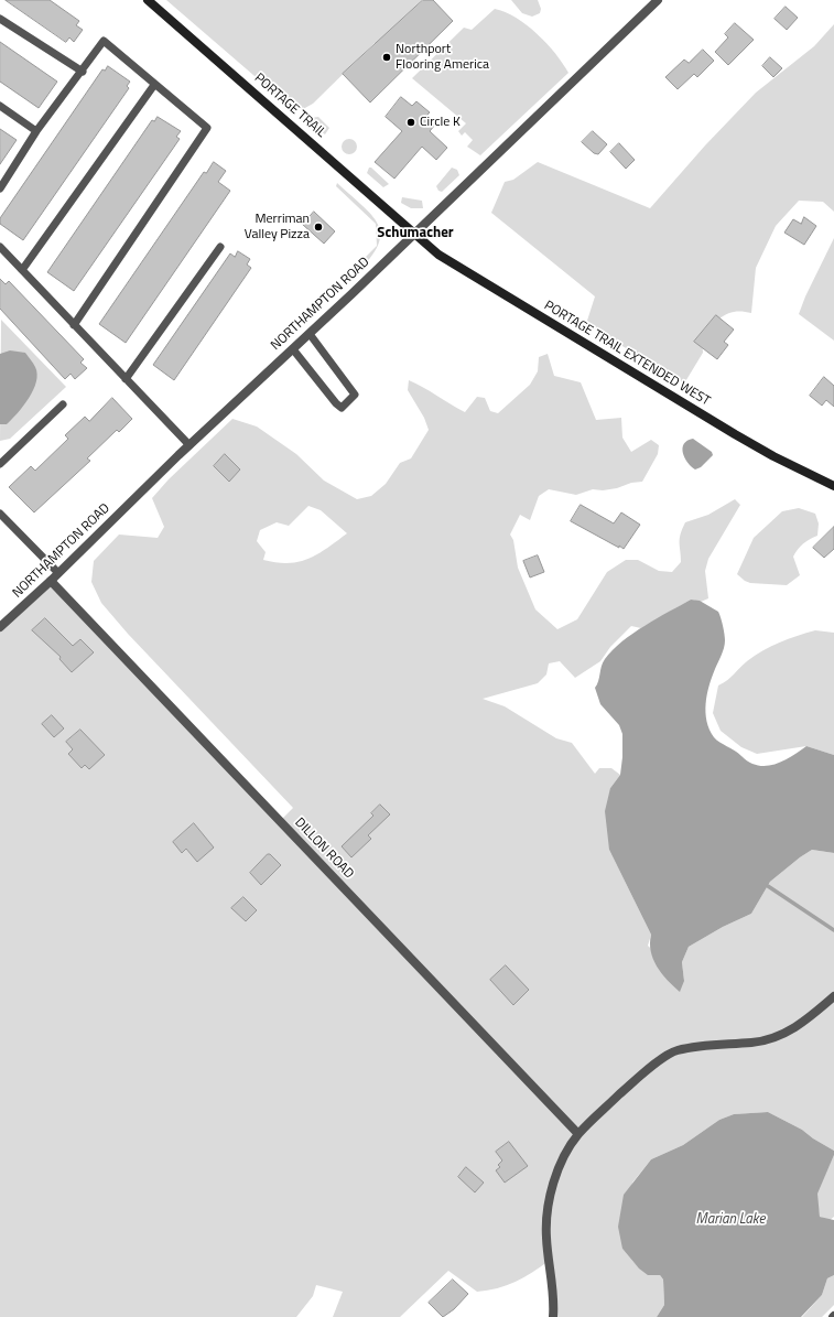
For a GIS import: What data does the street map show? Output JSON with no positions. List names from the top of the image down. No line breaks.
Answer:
{"streets":{"main road":["PORTAGE TRAIL","PORTAGE TRAIL EXTENDED WEST"],"street":["NORTHAMPTON ROAD","DILLON ROAD"]},"crossings":[["PORTAGE TRAIL","NORTHAMPTON ROAD"],["PORTAGE TRAIL","PORTAGE TRAIL EXTENDED WEST"],["NORTHAMPTON ROAD","PORTAGE TRAIL EXTENDED WEST"],["NORTHAMPTON ROAD","DILLON ROAD"]],"districts":["Schumacher"],"water":["Marian Lake"],"places":["Northport Flooring America","Circle K","Merriman Valley Pizza"]}
